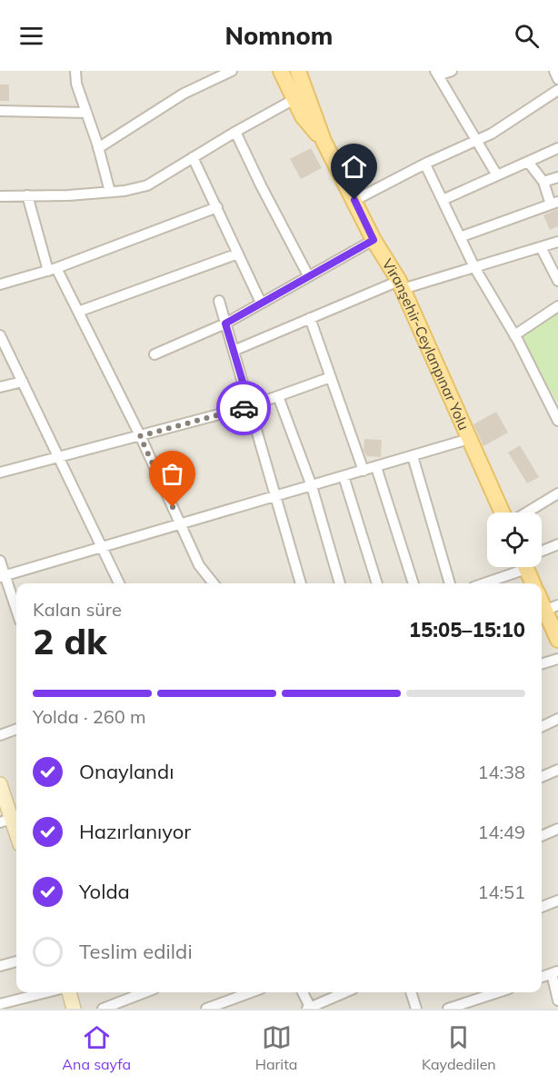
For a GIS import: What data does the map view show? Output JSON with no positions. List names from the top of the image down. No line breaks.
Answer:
{"streets":{"main road":["Viranşehir-Ceylanpınar Yolu"]},"page":{"header":"Nomnom","heading":["2 dk","Kalan süre","15:05–15:10"],"bar":"Yolda · 260 m","list":[["Onaylandı","14:38"],["Hazırlanıyor","14:49"],["Yolda","14:51"],"Teslim edildi"],"tabs":["Ana sayfa","Harita","Kaydedilen"]}}
